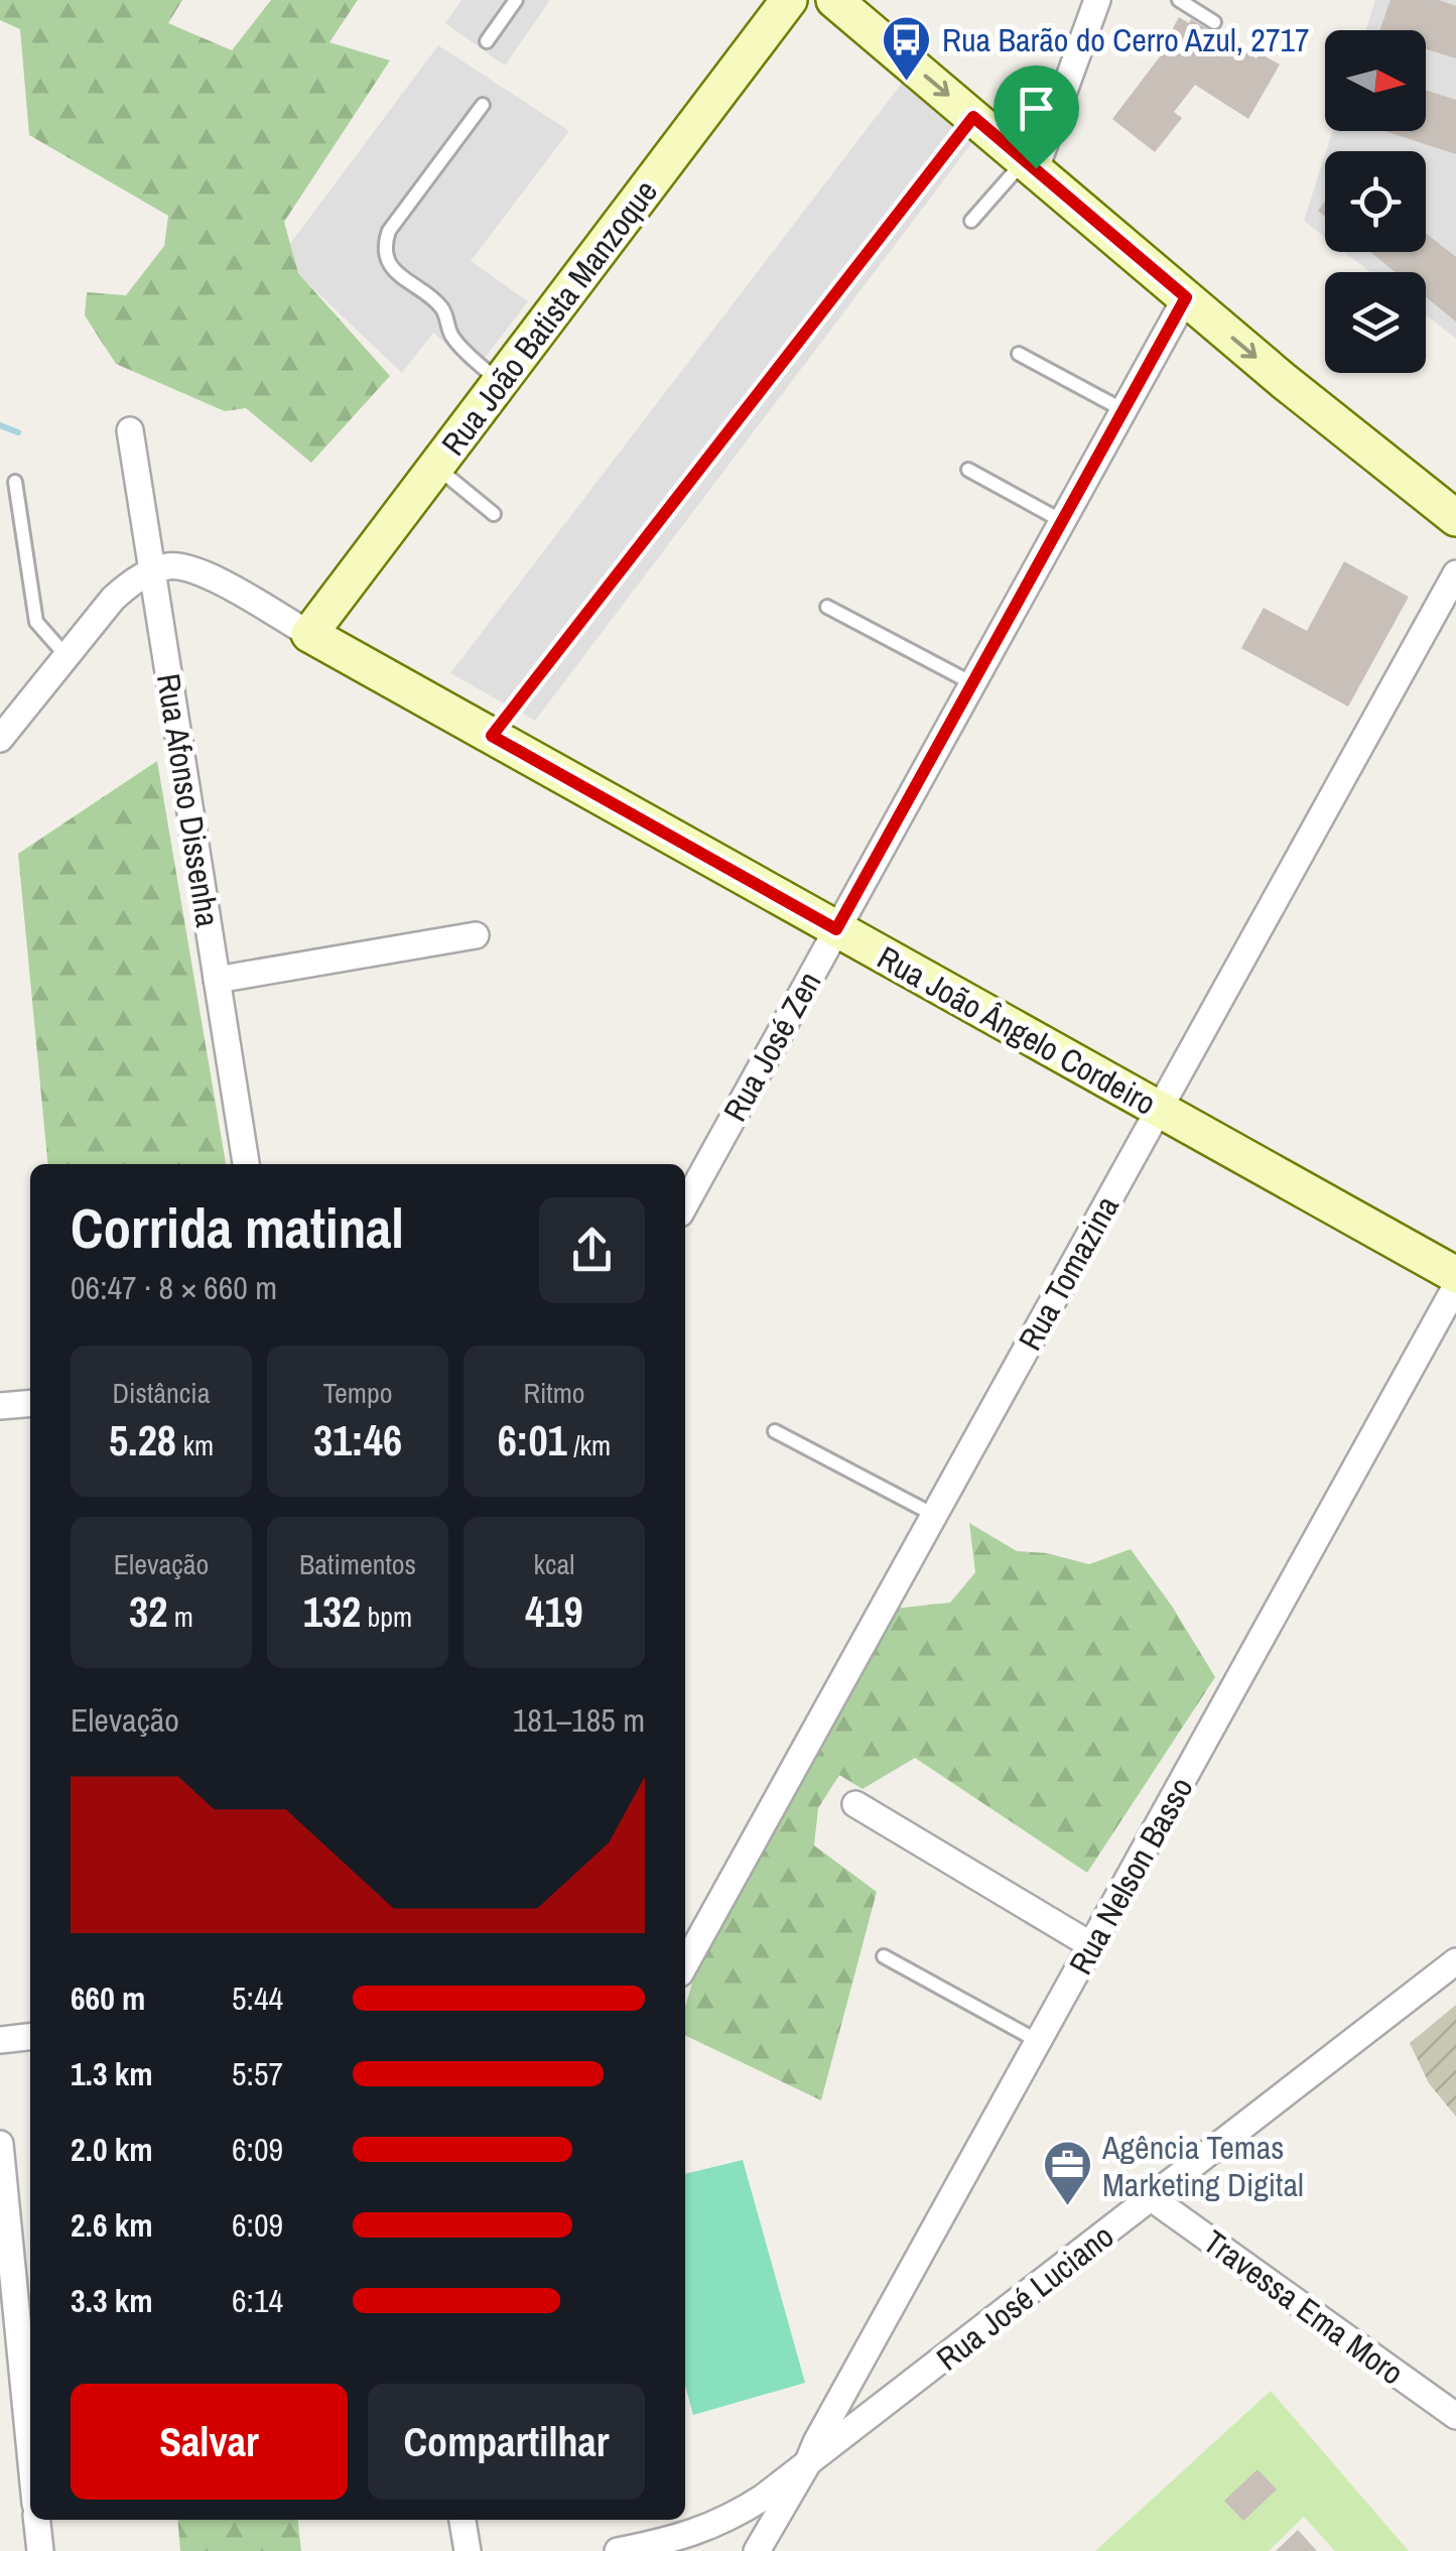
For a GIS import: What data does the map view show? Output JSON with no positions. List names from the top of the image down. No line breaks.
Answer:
{"streets":{"street":["Rua João Batista Manzoque","Rua Afonso Dissenha","Rua João Ângelo Cordeiro","Rua José Zen","Rua Tomazina","Rua Nelson Basso","Rua José Luciano","Travessa Ema Moro"]},"crossings":[["Rua João Batista Manzoque","Rua João Ângelo Cordeiro"],["Rua Afonso Dissenha","Rua João Ângelo Cordeiro"],["Rua João Ângelo Cordeiro","Rua José Zen"],["Rua João Ângelo Cordeiro","Rua Tomazina"],["Rua Nelson Basso","Rua José Luciano"],["Rua José Luciano","Travessa Ema Moro"]],"places":{"bus stop":["Rua Barão do Cerro Azul, 2717"],"office":["Agência Temas Marketing Digital"]},"north":"right","page":{"heading":["Corrida matinal","06:47 · 8 × 660 m"],"stats":[["Distância","5.28 km"],["Tempo","31:46"],["Ritmo","6:01 /km"],["Elevação","32 m"],["Batimentos","132 bpm"],["kcal","419"]],"chart":["Elevação","181–185 m"],"list":[{"name":"660 m","note":"5:44"},{"name":"1.3 km","note":"5:57"},{"name":"2.0 km","note":"6:09"},{"name":"2.6 km","note":"6:09"},{"name":"3.3 km","note":"6:14"}],"buttons":["Salvar","Compartilhar"]}}
